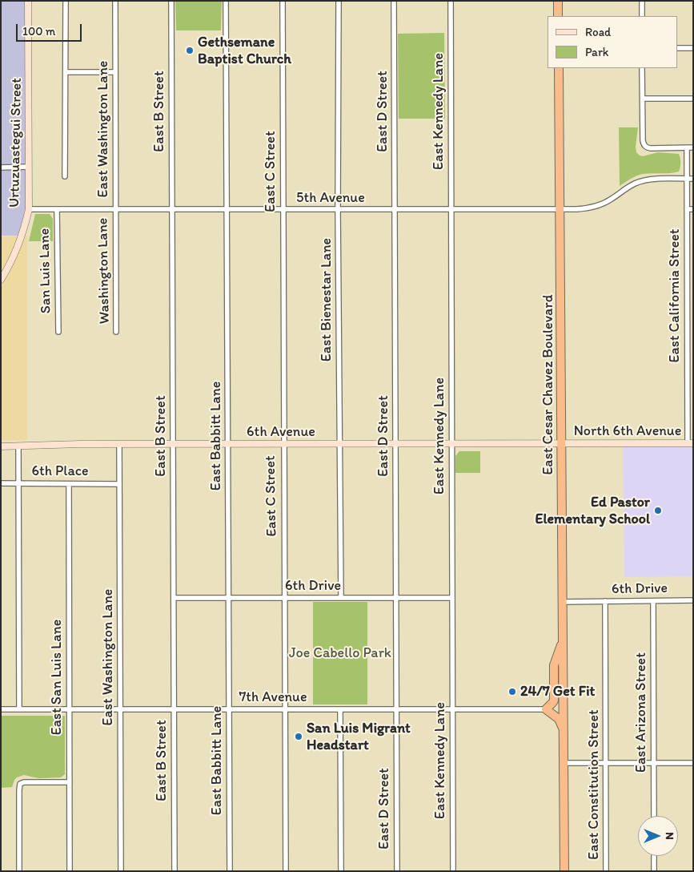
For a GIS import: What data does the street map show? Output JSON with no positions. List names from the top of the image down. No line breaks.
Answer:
{"streets":{"highway":["East Cesar Chavez Boulevard"],"street":["East B Street","East D Street","East Kennedy Lane","East Washington Lane","Urtuzuastegui Street","East C Street","5th Avenue","San Luis Lane","Washington Lane","East California Street","East Bienestar Lane","North 6th Avenue","6th Avenue","East Babbitt Lane","6th Place","6th Drive","East San Luis Lane","7th Avenue","East Arizona Street","East Constitution Street"]},"crossings":[["East B Street","5th Avenue"],["East B Street","6th Avenue"],["East B Street","6th Drive"],["East B Street","7th Avenue"],["East D Street","5th Avenue"],["East D Street","6th Avenue"],["East D Street","6th Drive"],["East D Street","7th Avenue"],["East Kennedy Lane","5th Avenue"],["East Kennedy Lane","6th Avenue"],["East Kennedy Lane","6th Drive"],["East Kennedy Lane","7th Avenue"],["East Washington Lane","5th Avenue"],["East Washington Lane","Washington Lane"],["East Washington Lane","6th Avenue"],["East Washington Lane","6th Place"],["East Washington Lane","7th Avenue"],["Urtuzuastegui Street","5th Avenue"],["East C Street","5th Avenue"],["East C Street","6th Avenue"],["East C Street","6th Drive"],["East C Street","7th Avenue"],["5th Avenue","San Luis Lane"],["5th Avenue","Washington Lane"],["5th Avenue","East California Street"],["5th Avenue","East Bienestar Lane"],["5th Avenue","East Cesar Chavez Boulevard"],["5th Avenue","East Babbitt Lane"],["East California Street","North 6th Avenue"],["East Bienestar Lane","6th Avenue"],["East Bienestar Lane","6th Drive"],["East Cesar Chavez Boulevard","North 6th Avenue"],["East Cesar Chavez Boulevard","6th Avenue"],["East Cesar Chavez Boulevard","6th Drive"],["North 6th Avenue","6th Avenue"],["6th Avenue","East Babbitt Lane"],["East Babbitt Lane","6th Drive"],["East Babbitt Lane","7th Avenue"],["6th Place","East San Luis Lane"],["6th Drive","East Arizona Street"],["6th Drive","East Constitution Street"],["East San Luis Lane","7th Avenue"]],"parks":["Joe Cabello Park"],"places":["Gethsemane Baptist Church","Ed Pastor Elementary School","24/7 Get Fit","San Luis Migrant Headstart"],"legend":["Road","Park"],"scale_bar":"100 m","north":"right"}
